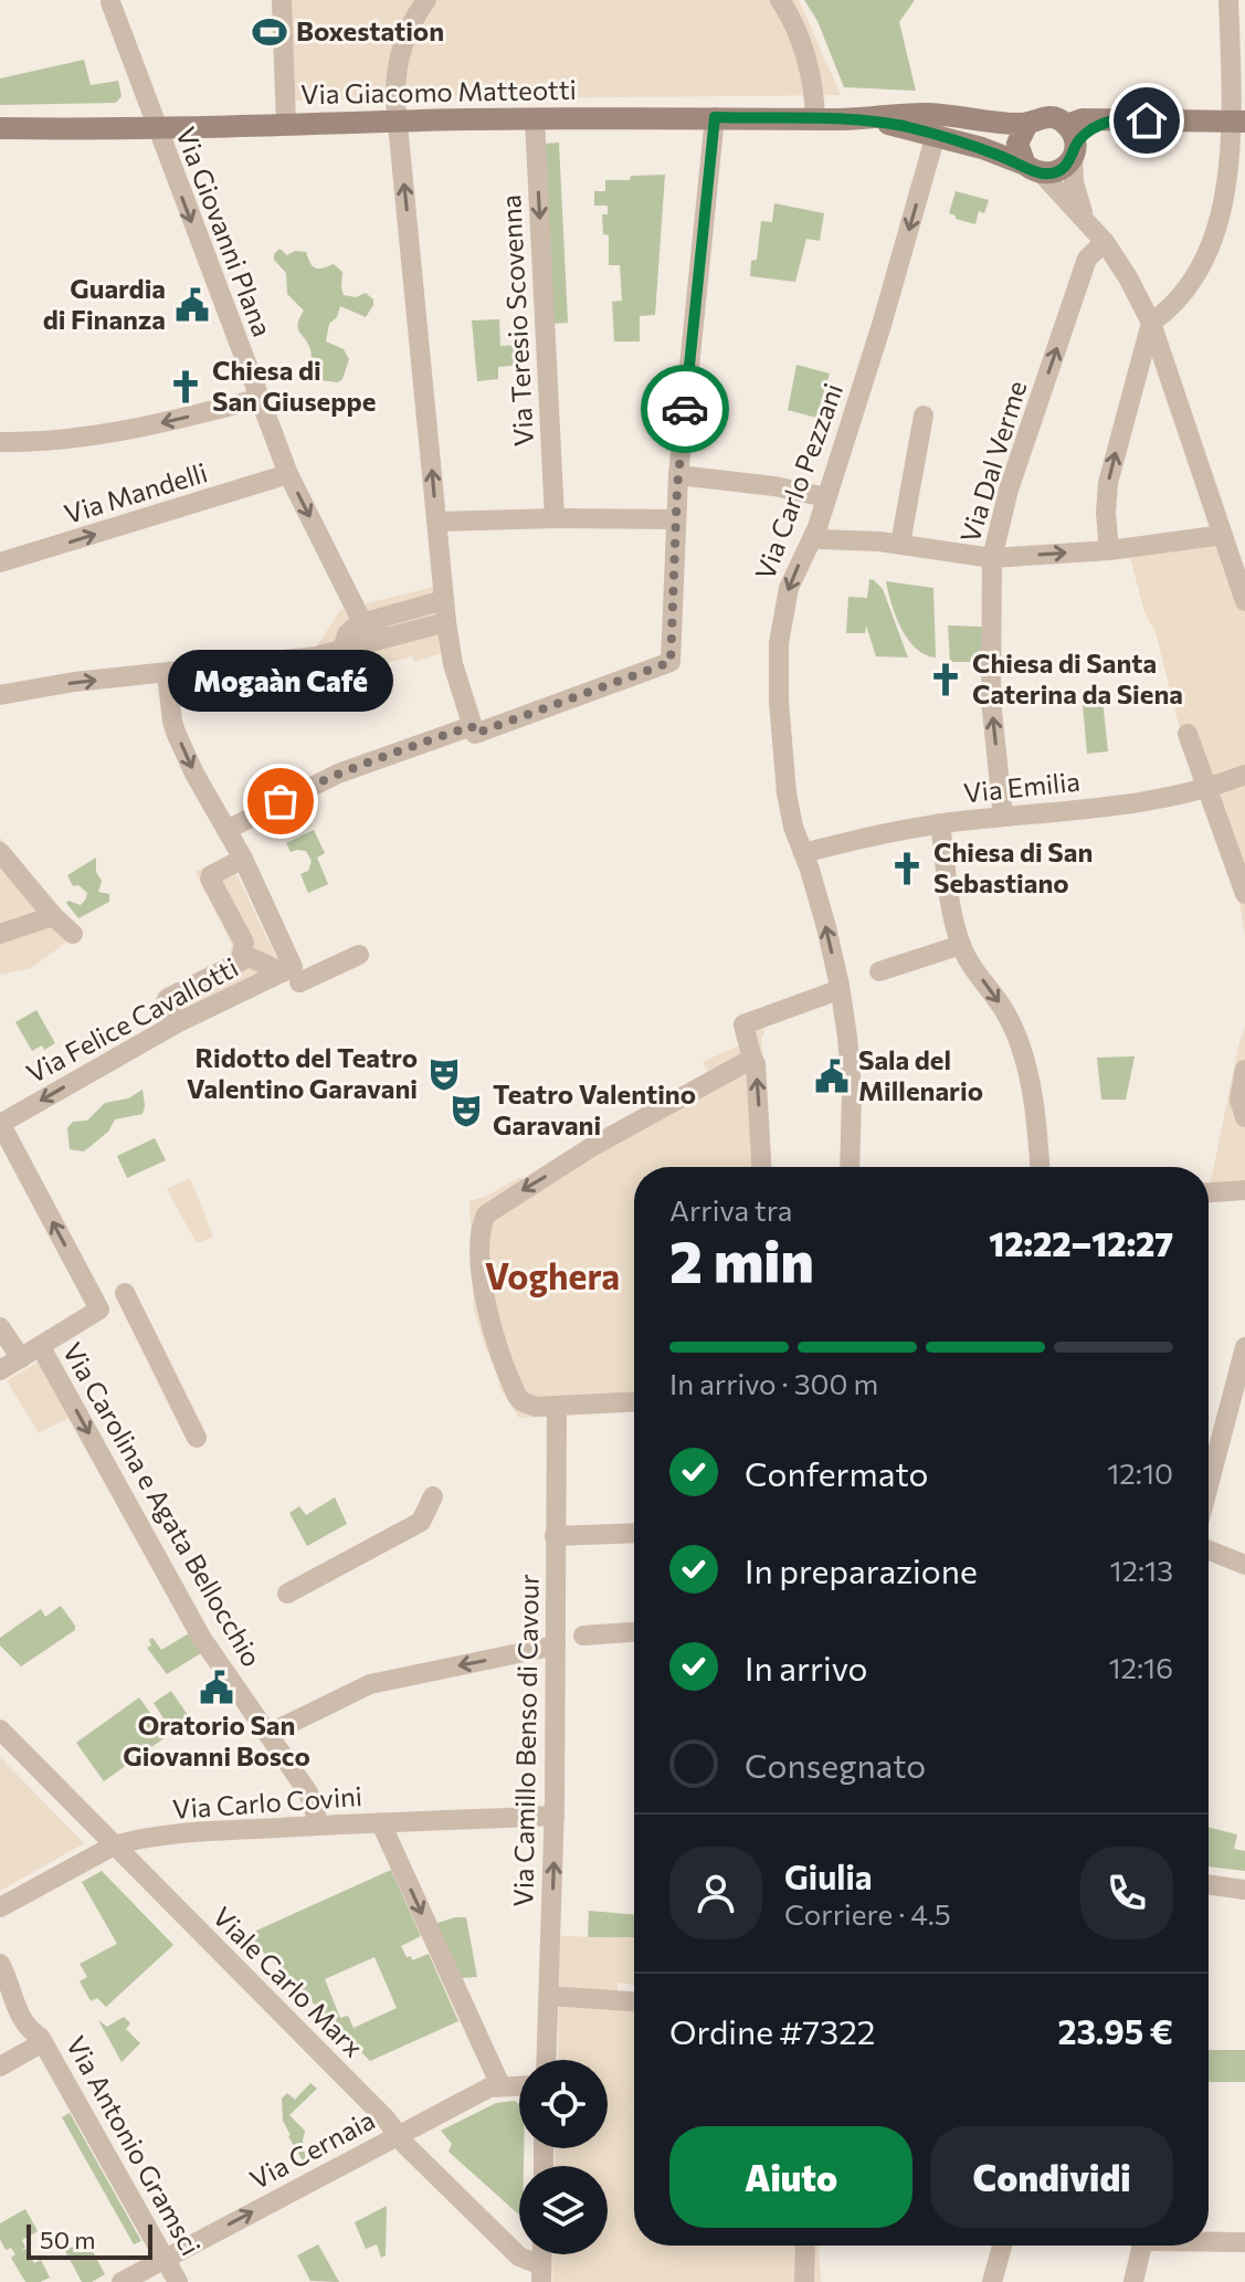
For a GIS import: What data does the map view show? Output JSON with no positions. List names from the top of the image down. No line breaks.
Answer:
{"streets":{"street":["Via Giacomo Matteotti","Via Giovanni Plana","Via Teresio Scovenna","Via Dal Verme","Via Carlo Pezzani","Via Mandelli","Via Emilia","Via Felice Cavallotti","Via Carolina e Agata Bellocchio","Via Camillo Benso di Cavour","Via Carlo Covini","Viale Carlo Marx","Via Antonio Gramsci","Via Cernaia"]},"crossings":[["Via Giacomo Matteotti","Via Giovanni Plana"],["Via Giacomo Matteotti","Via Teresio Scovenna"],["Via Giacomo Matteotti","Via Dal Verme"],["Via Giacomo Matteotti","Via Carlo Pezzani"],["Via Giovanni Plana","Via Mandelli"],["Via Dal Verme","Via Emilia"],["Via Carlo Pezzani","Via Emilia"],["Via Carolina e Agata Bellocchio","Via Carlo Covini"],["Via Camillo Benso di Cavour","Via Carlo Covini"],["Via Carlo Covini","Viale Carlo Marx"],["Viale Carlo Marx","Via Cernaia"],["Via Antonio Gramsci","Via Cernaia"]],"one_way":["Via Felice Cavallotti","Via Cernaia"],"districts":["Voghera"],"places":{"sports":["Boxestation"],"public building":["Guardia di Finanza","Sala del Millenario","Oratorio San Giovanni Bosco"],"church":["Chiesa di San Giuseppe","Chiesa di Santa Caterina da Siena","Chiesa di San Sebastiano"],"other":["Mogaàn Café"],"theatre":["Ridotto del Teatro Valentino Garavani","Teatro Valentino Garavani"]},"scale_bar":"50 m","page":{"bubble":"Mogaàn Café","heading":["2 min","Arriva tra","12:22–12:27"],"panel":["Giulia","Corriere · 4.5","Ordine #7322","23.95 €"],"bar":"In arrivo · 300 m","list":[["Confermato","12:10"],["In preparazione","12:13"],["In arrivo","12:16"],"Consegnato"],"buttons":["Aiuto","Condividi"],"scale":"50 m"}}
